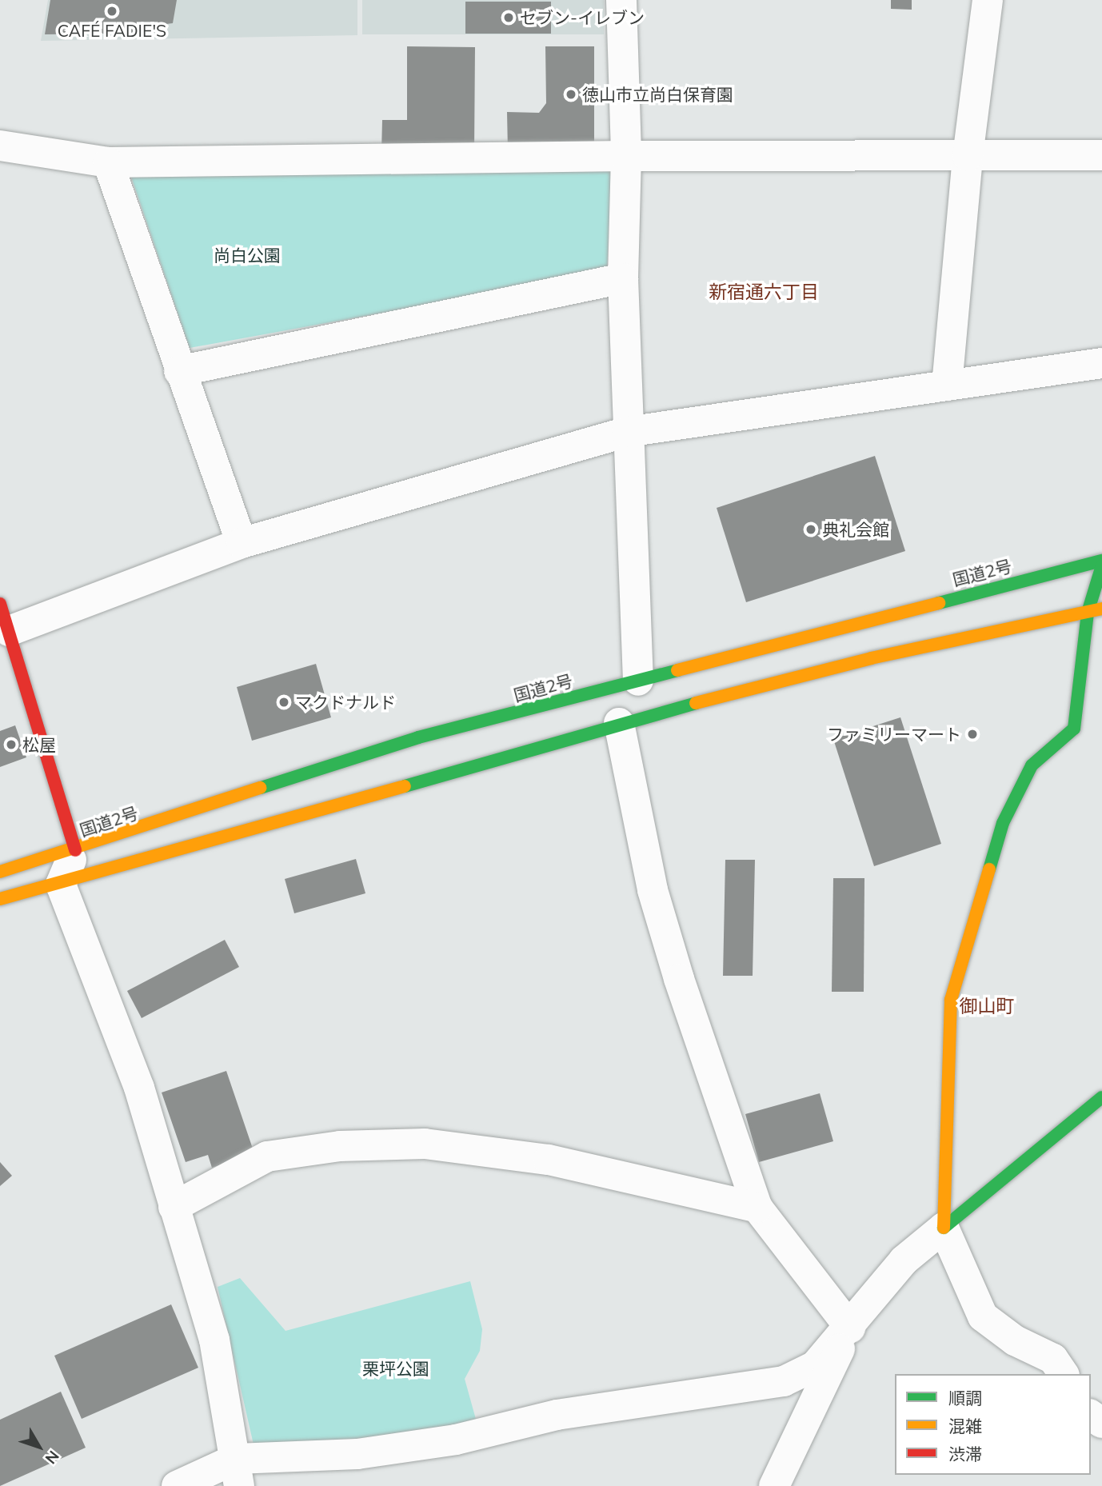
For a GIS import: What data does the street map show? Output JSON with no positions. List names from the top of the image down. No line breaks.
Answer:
{"streets":{"main road":["国道2号"]},"districts":["新宿通六丁目","御山町"],"parks":["尚白公園","栗坪公園"],"places":["CAFÉ FADIE'S","セブン-イレブン","徳山市立尚白保育園","典礼会館","マクドナルド","ファミリーマート","松屋"],"legend":["順調","混雑","渋滞"],"north":"bottom right"}
